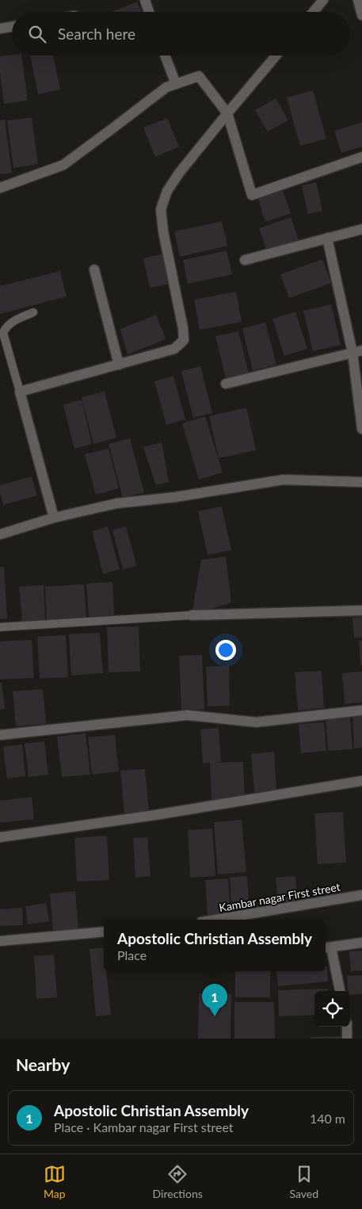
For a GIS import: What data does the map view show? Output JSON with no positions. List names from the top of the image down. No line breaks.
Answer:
{"streets":{"street":["Kambar nagar First street"]},"page":{"search":"Search here","popup":["Apostolic Christian Assembly","Place"],"pins":"1","heading":"Nearby","list":[{"mark":"1","name":"Apostolic Christian Assembly","note":"Place · Kambar nagar First street","value":"140 m"}],"nav":["Map","Directions","Saved"]}}
